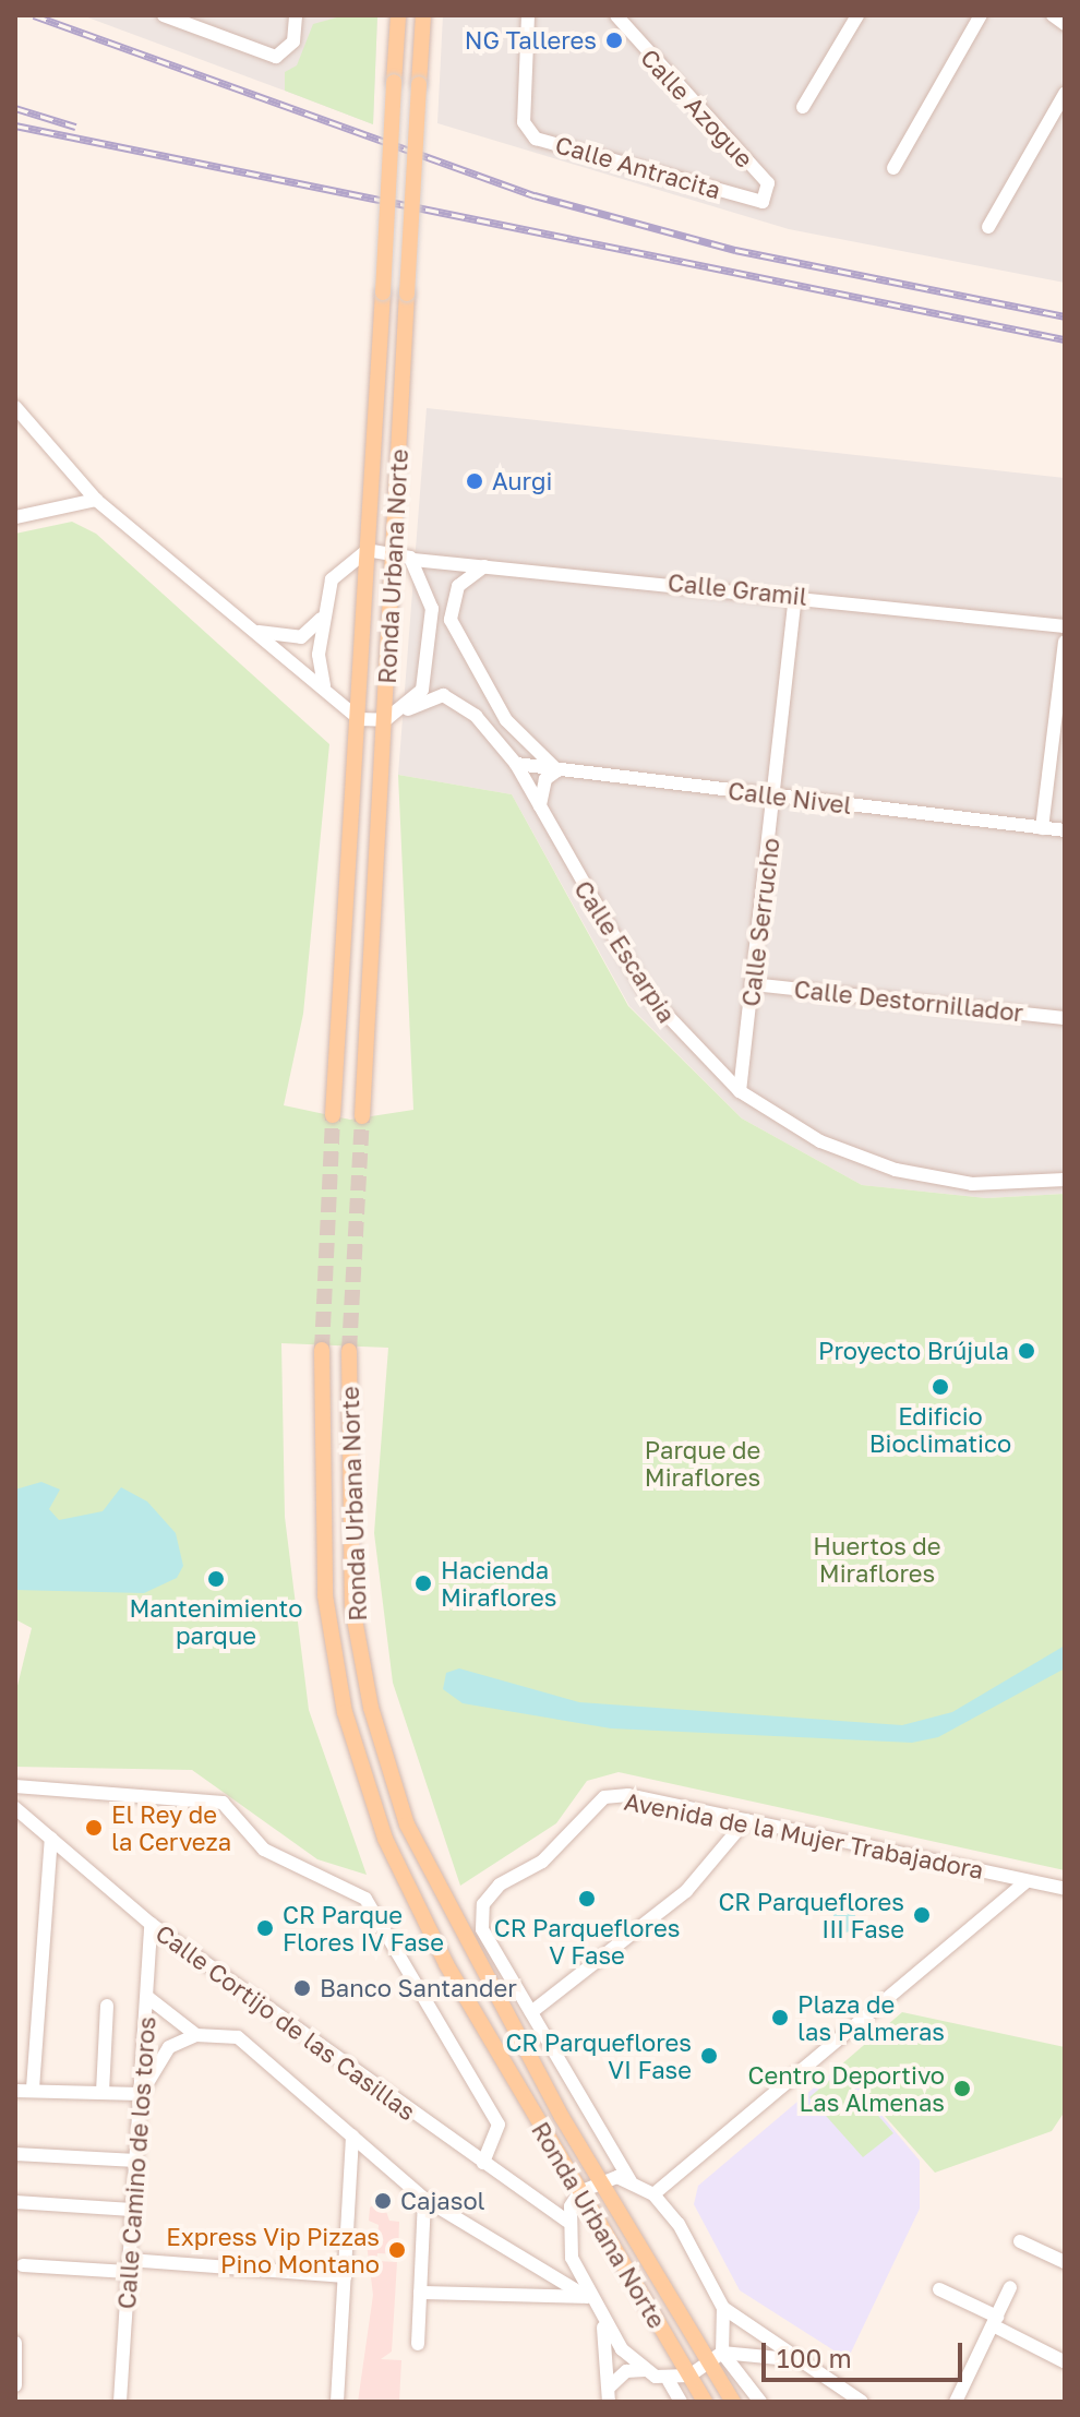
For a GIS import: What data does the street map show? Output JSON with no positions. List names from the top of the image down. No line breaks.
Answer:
{"streets":{"main road":["Ronda Urbana Norte"],"street":["Calle Azogue","Calle Antracita","Calle Gramil","Calle Nivel","Calle Serrucho","Calle Escarpia","Calle Destornillador","Avenida de la Mujer Trabajadora","Calle Cortijo de las Casillas","Calle Camino de los toros"]},"crossings":[["Calle Azogue","Calle Antracita"],["Ronda Urbana Norte","Calle Gramil"],["Calle Gramil","Calle Serrucho"],["Calle Nivel","Calle Serrucho"],["Calle Nivel","Calle Escarpia"],["Calle Serrucho","Calle Escarpia"],["Calle Serrucho","Calle Destornillador"],["Calle Cortijo de las Casillas","Calle Camino de los toros"]],"parks":["Parque de Miraflores","Huertos de Miraflores"],"places":["NG Talleres","Aurgi","Proyecto Brújula","Edificio Bioclimatico","Mantenimiento parque","Hacienda Miraflores","El Rey de la Cerveza","CR Parqueflores V Fase","CR Parqueflores III Fase","CR Parque Flores IV Fase","Banco Santander","Plaza de las Palmeras","CR Parqueflores VI Fase","Centro Deportivo Las Almenas","Cajasol","Express Vip Pizzas Pino Montano"],"scale_bar":"100 m"}
